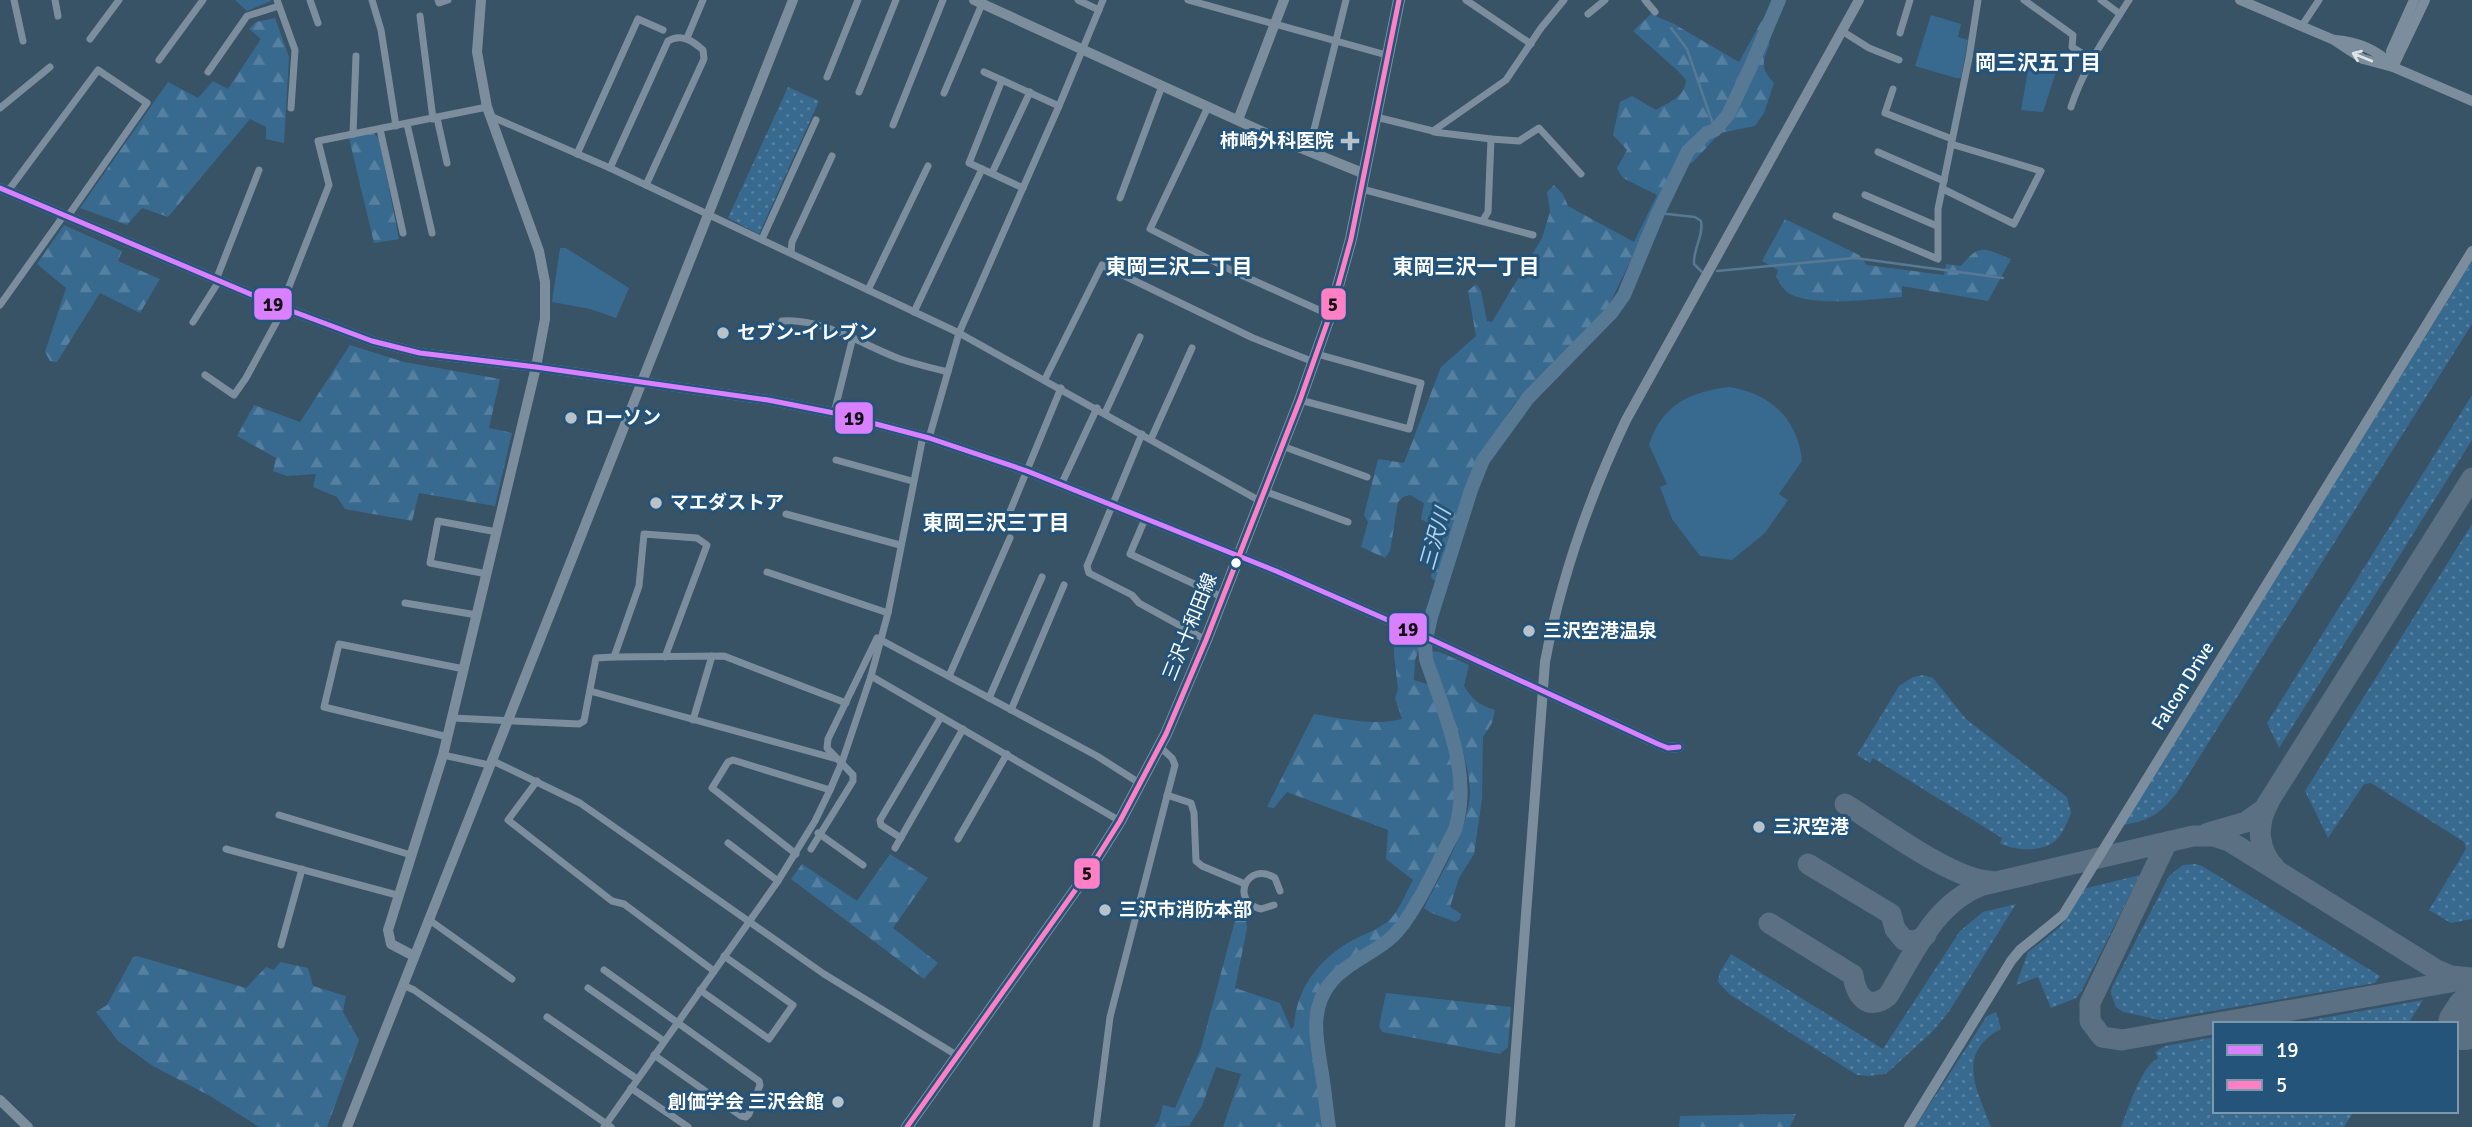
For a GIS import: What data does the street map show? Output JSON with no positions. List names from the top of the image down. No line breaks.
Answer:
{"streets":{"main road":["三沢十和田線"],"street":["Falcon Drive"]},"districts":["岡三沢五丁目","東岡三沢二丁目","東岡三沢一丁目","東岡三沢三丁目"],"water":["三沢川"],"places":{"health":["柿崎外科医院"],"other":["セブン-イレブン","ローソン","マエダストア","三沢空港温泉","三沢空港","三沢市消防本部","創価学会 三沢会館"]},"lines":["transit line 5","transit line 19"],"legend":["19","5"]}
